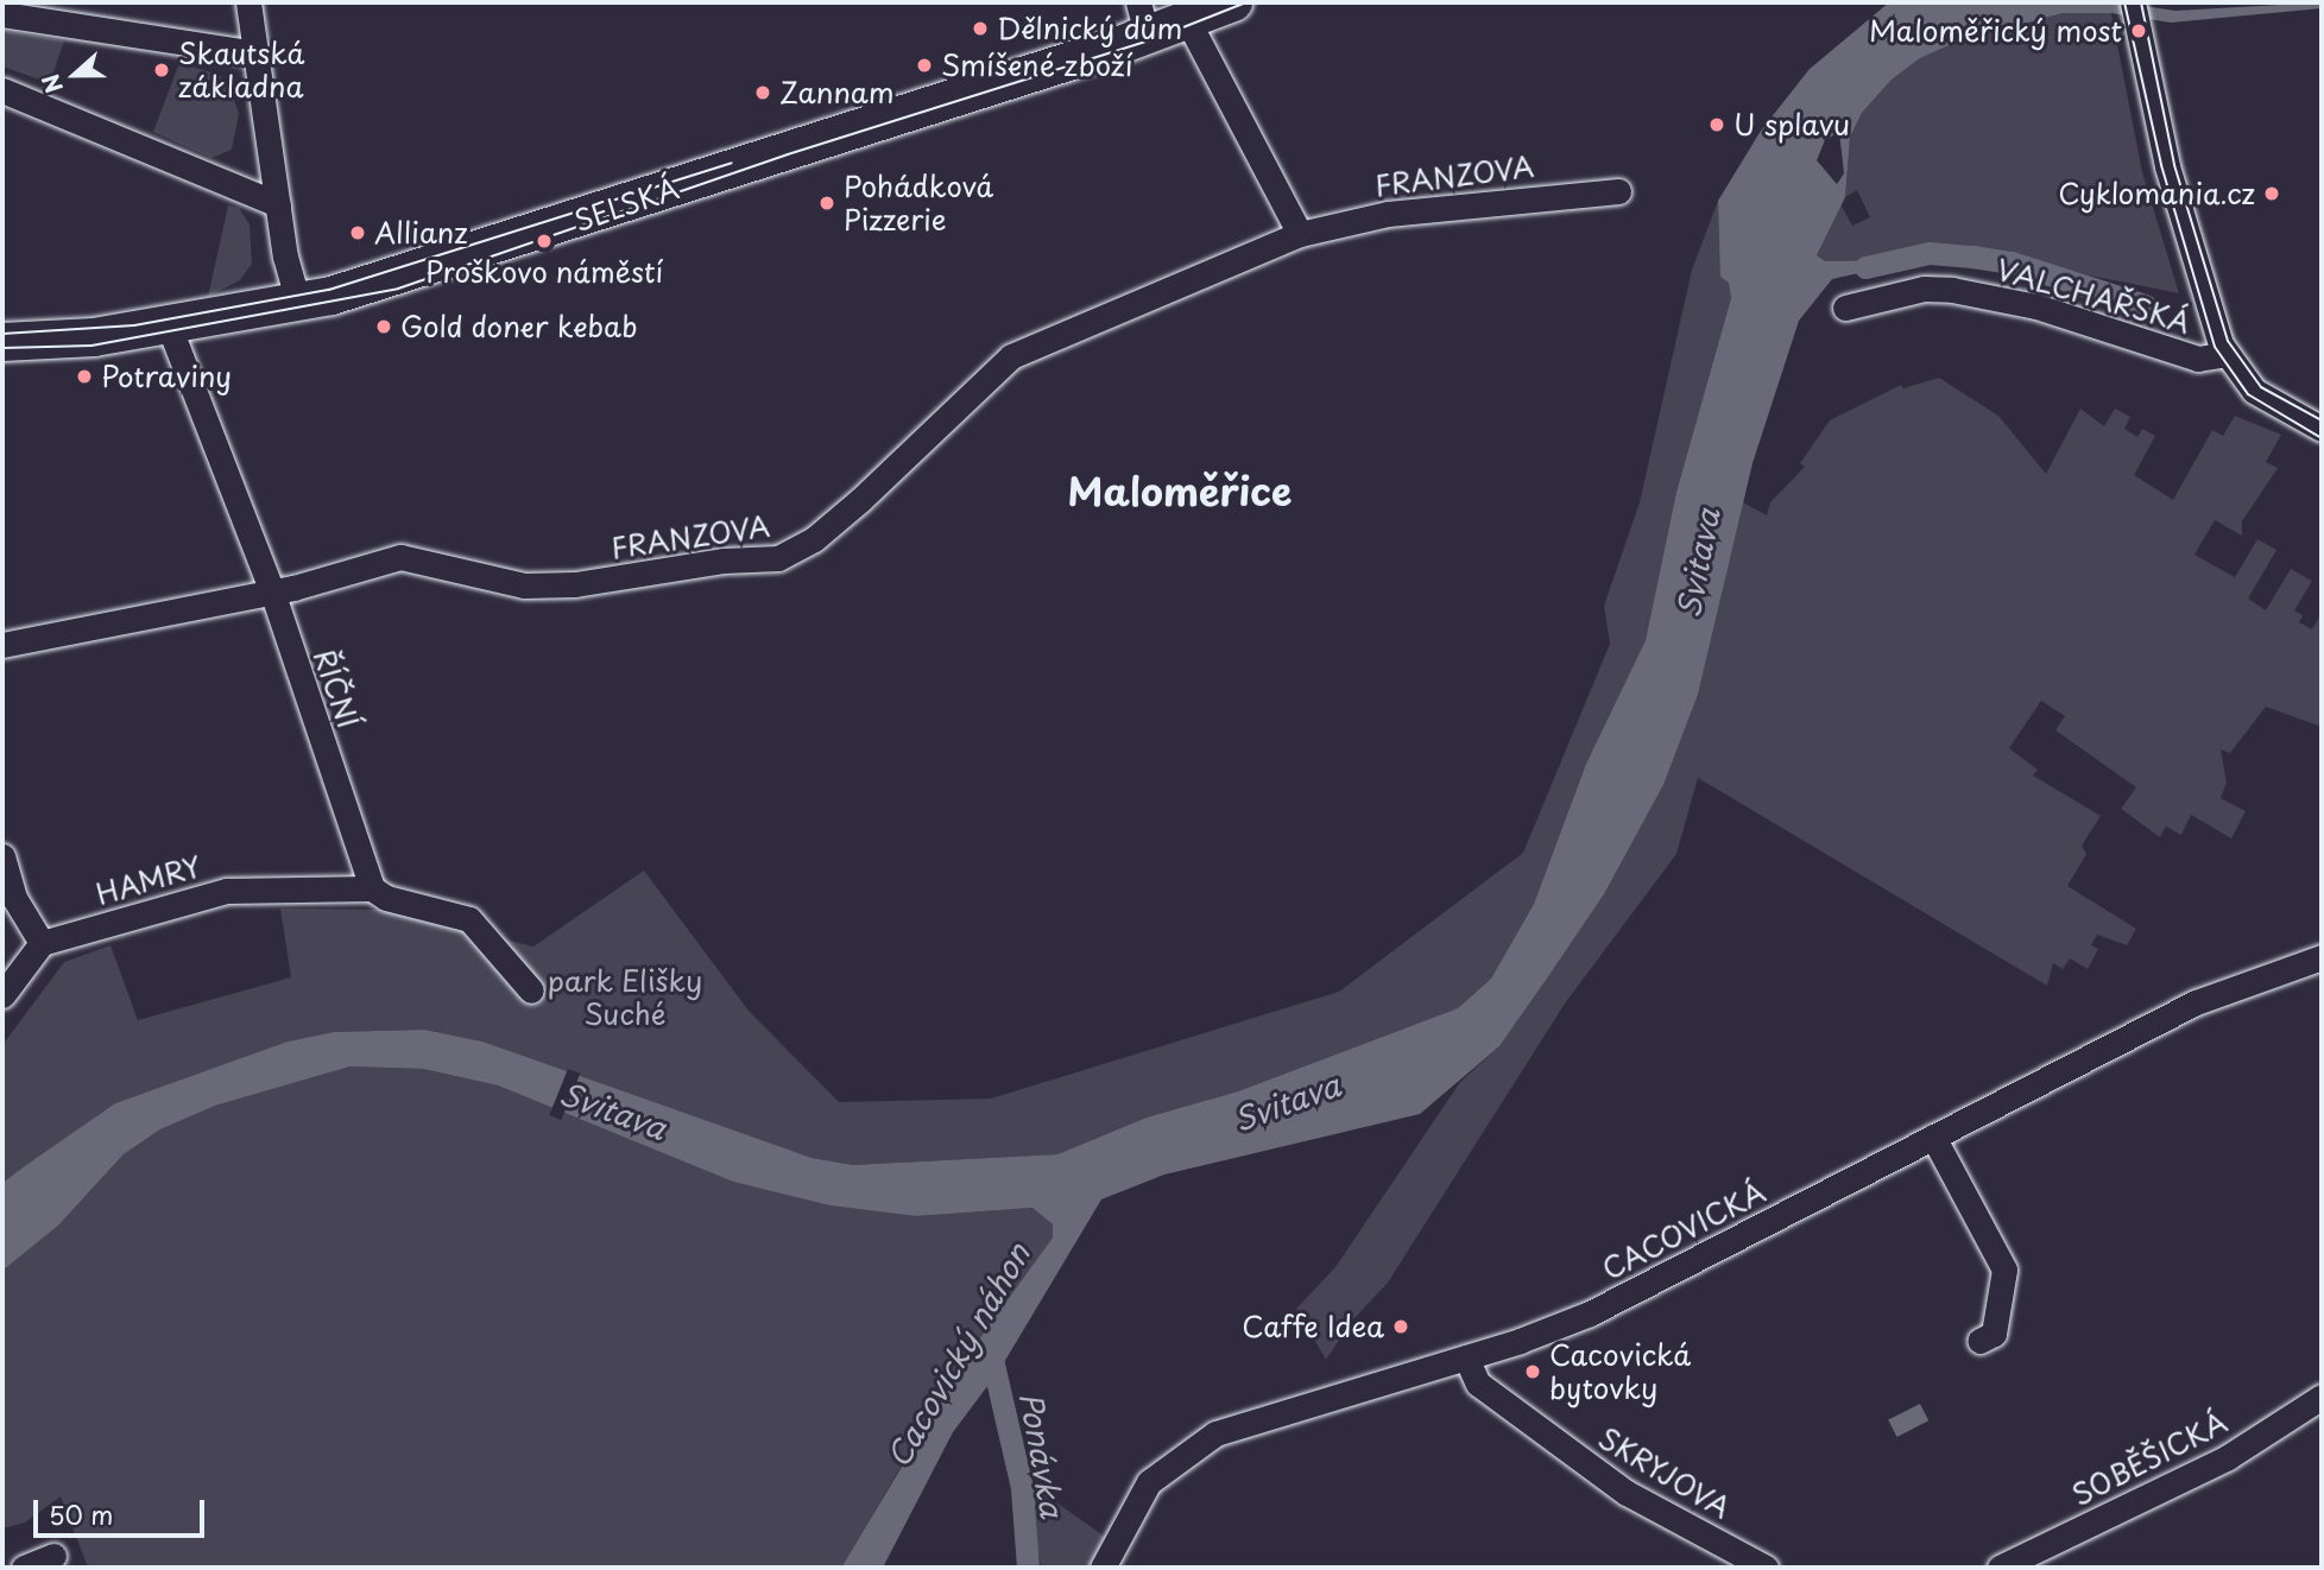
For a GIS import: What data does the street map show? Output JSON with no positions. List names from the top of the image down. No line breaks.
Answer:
{"streets":{"main road":["SELSKÁ"],"street":["FRANZOVA","VALCHAŘSKÁ","ŘÍČNÍ","HAMRY","CACOVICKÁ","SOBĚŠICKÁ","SKRYJOVA"]},"crossings":[["FRANZOVA","ŘÍČNÍ"],["SELSKÁ","ŘÍČNÍ"],["ŘÍČNÍ","HAMRY"],["CACOVICKÁ","SKRYJOVA"]],"districts":["Maloměřice"],"water":["Svitava","Cacovický náhon","Ponávka"],"parks":["park Elišky Suché"],"places":["Dělnický dům","Maloměřický most","Smíšené zboží","Skautská základna","Zannam","U splavu","Cyklomania.cz","Pohádková Pizzerie","Allianz","Proškovo náměstí","Gold doner kebab","Potraviny","Caffe Idea","Cacovická bytovky"],"scale_bar":"50 m","north":"left"}
